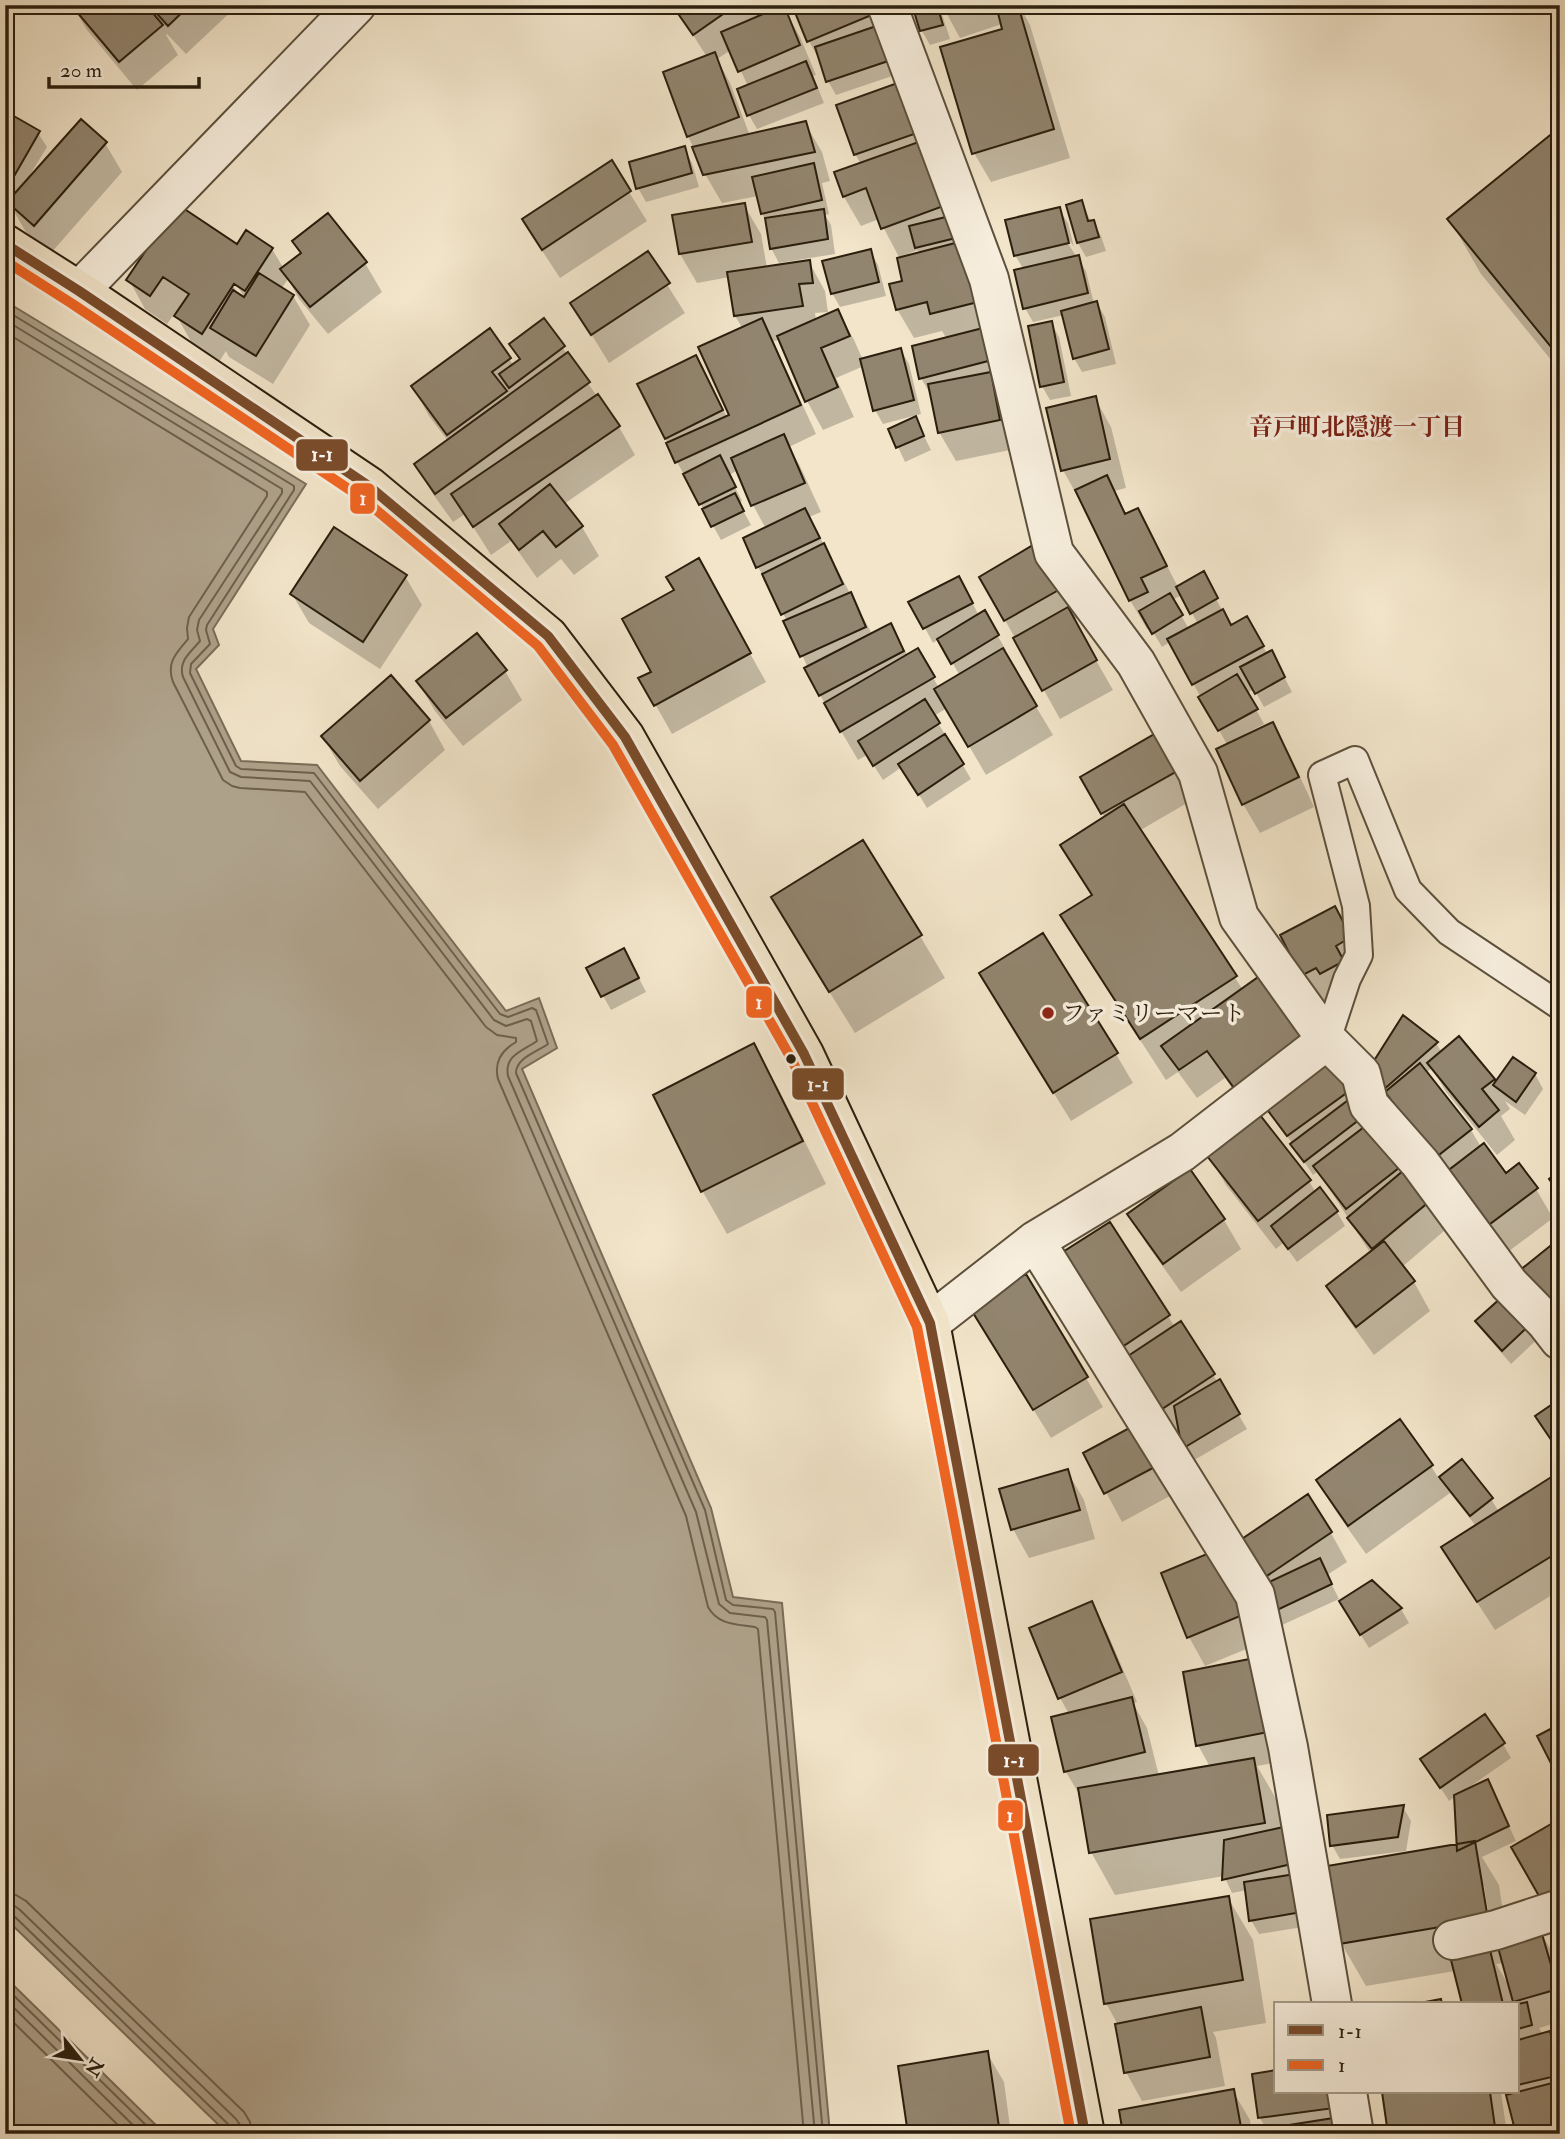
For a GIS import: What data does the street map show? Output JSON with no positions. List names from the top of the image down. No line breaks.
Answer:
{"districts":["音戸町北隠渡一丁目"],"places":["ファミリーマート"],"lines":["transit line 1-1","transit line 1"],"legend":["1-1","1"],"scale_bar":"20 m","north":"bottom right"}
